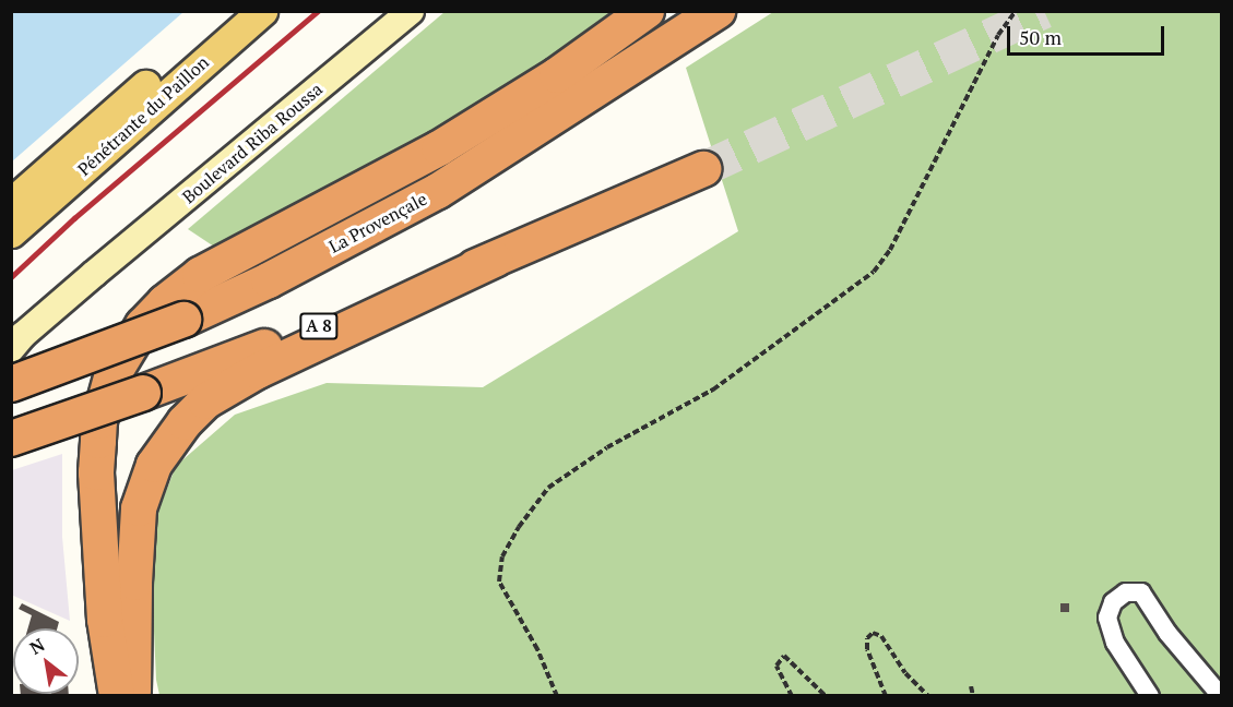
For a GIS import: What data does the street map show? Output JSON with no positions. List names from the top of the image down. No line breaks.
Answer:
{"streets":{"highway":["La Provençale","A 8"],"main road":["Pénétrante du Paillon"],"street":["Boulevard Riba Roussa"]},"scale_bar":"50 m","north":"top left"}
